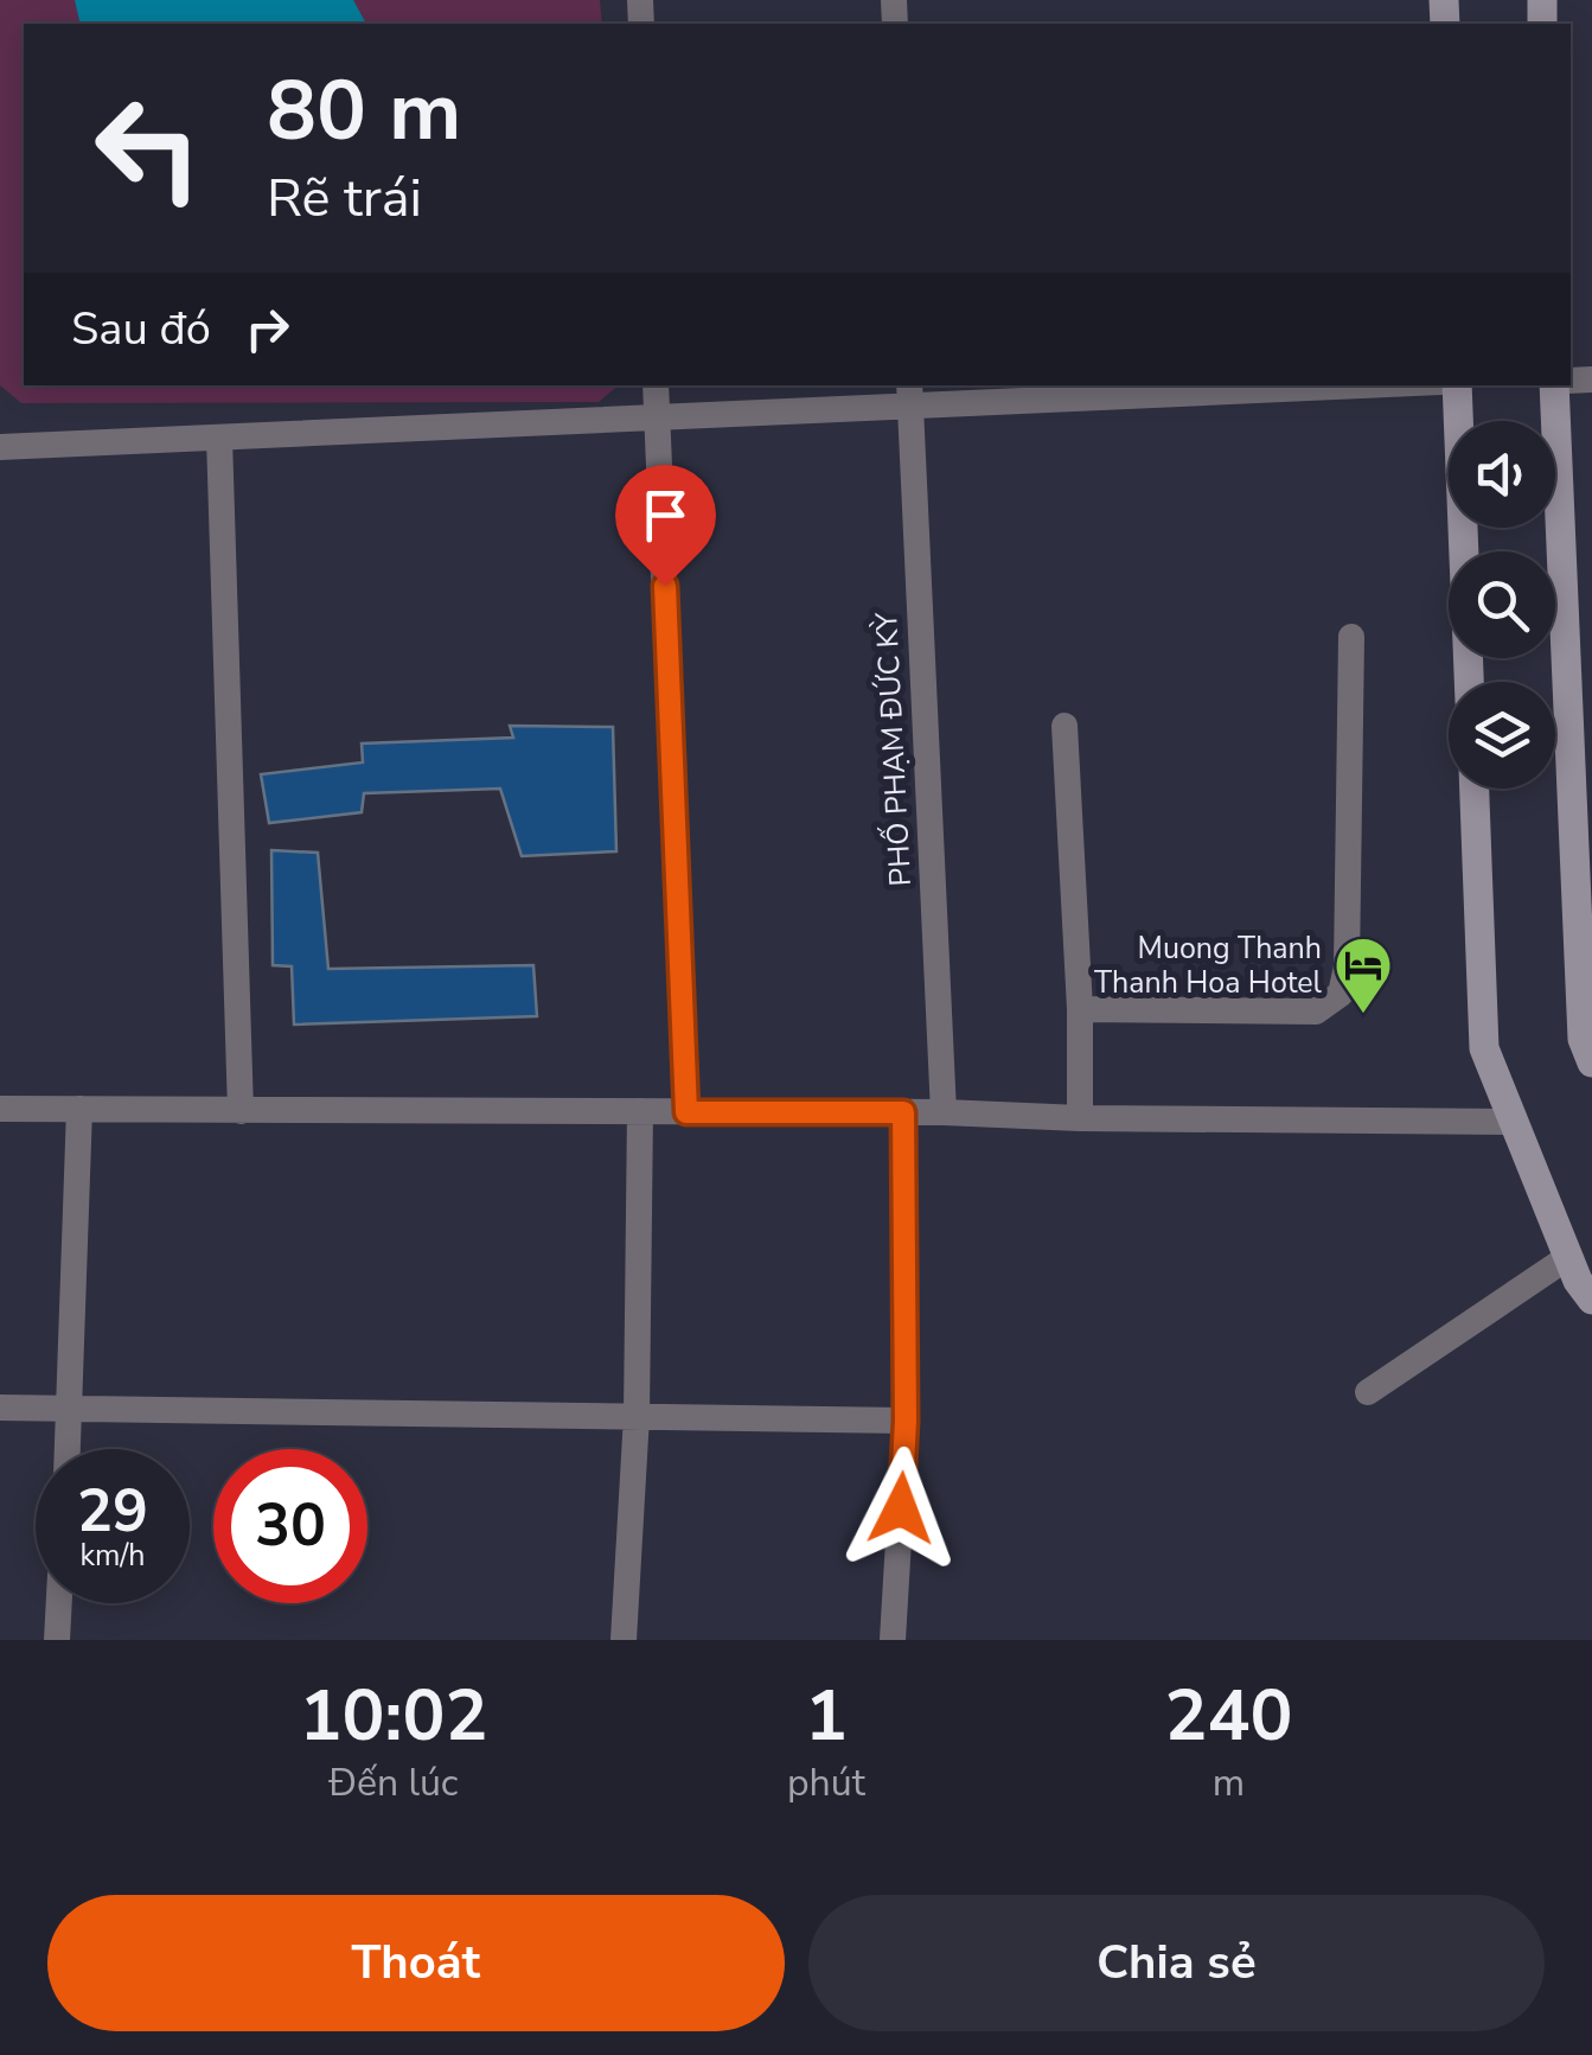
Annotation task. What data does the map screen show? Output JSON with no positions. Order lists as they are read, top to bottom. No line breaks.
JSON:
{"streets":{"street":["PHỐ PHẠM ĐỨC KỲ"]},"places":{"hotel":["Muong Thanh Thanh Hoa Hotel"]},"page":{"turn":["80 m","Rẽ trái"],"then":"Sau đó","speed":"29 km/h","limit":"30","eta":["10:02","Đến lúc","1","phút","240","m"],"buttons":["Thoát","Chia sẻ"]}}
